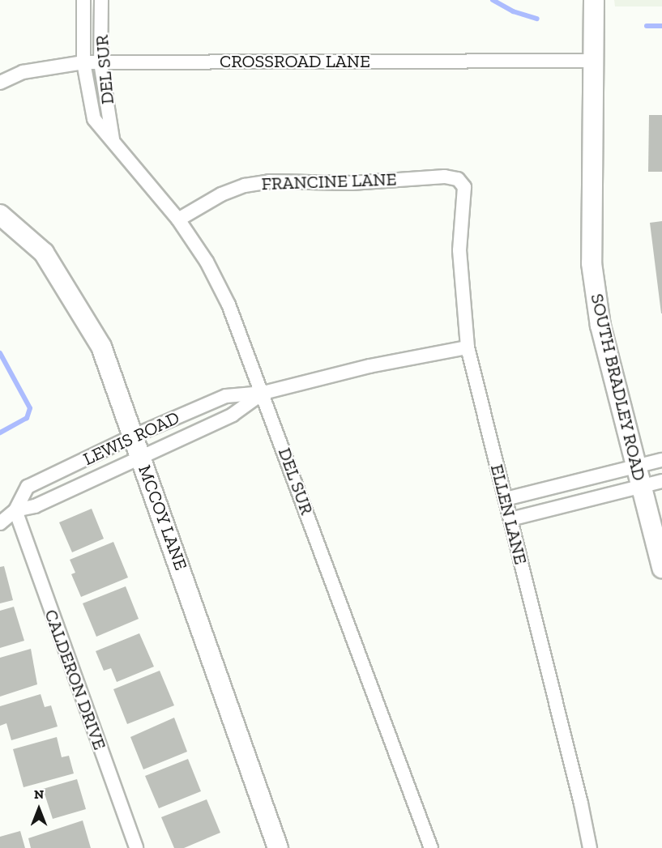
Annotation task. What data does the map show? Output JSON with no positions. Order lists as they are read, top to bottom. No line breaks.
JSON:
{"streets":{"street":["CROSSROAD LANE","DEL SUR","FRANCINE LANE","SOUTH BRADLEY ROAD","LEWIS ROAD","ELLEN LANE","MCCOY LANE","CALDERON DRIVE"]},"crossings":[["CROSSROAD LANE","DEL SUR"],["CROSSROAD LANE","SOUTH BRADLEY ROAD"],["DEL SUR","FRANCINE LANE"],["DEL SUR","LEWIS ROAD"],["FRANCINE LANE","ELLEN LANE"],["LEWIS ROAD","ELLEN LANE"],["LEWIS ROAD","MCCOY LANE"],["LEWIS ROAD","CALDERON DRIVE"]],"north":"top"}
